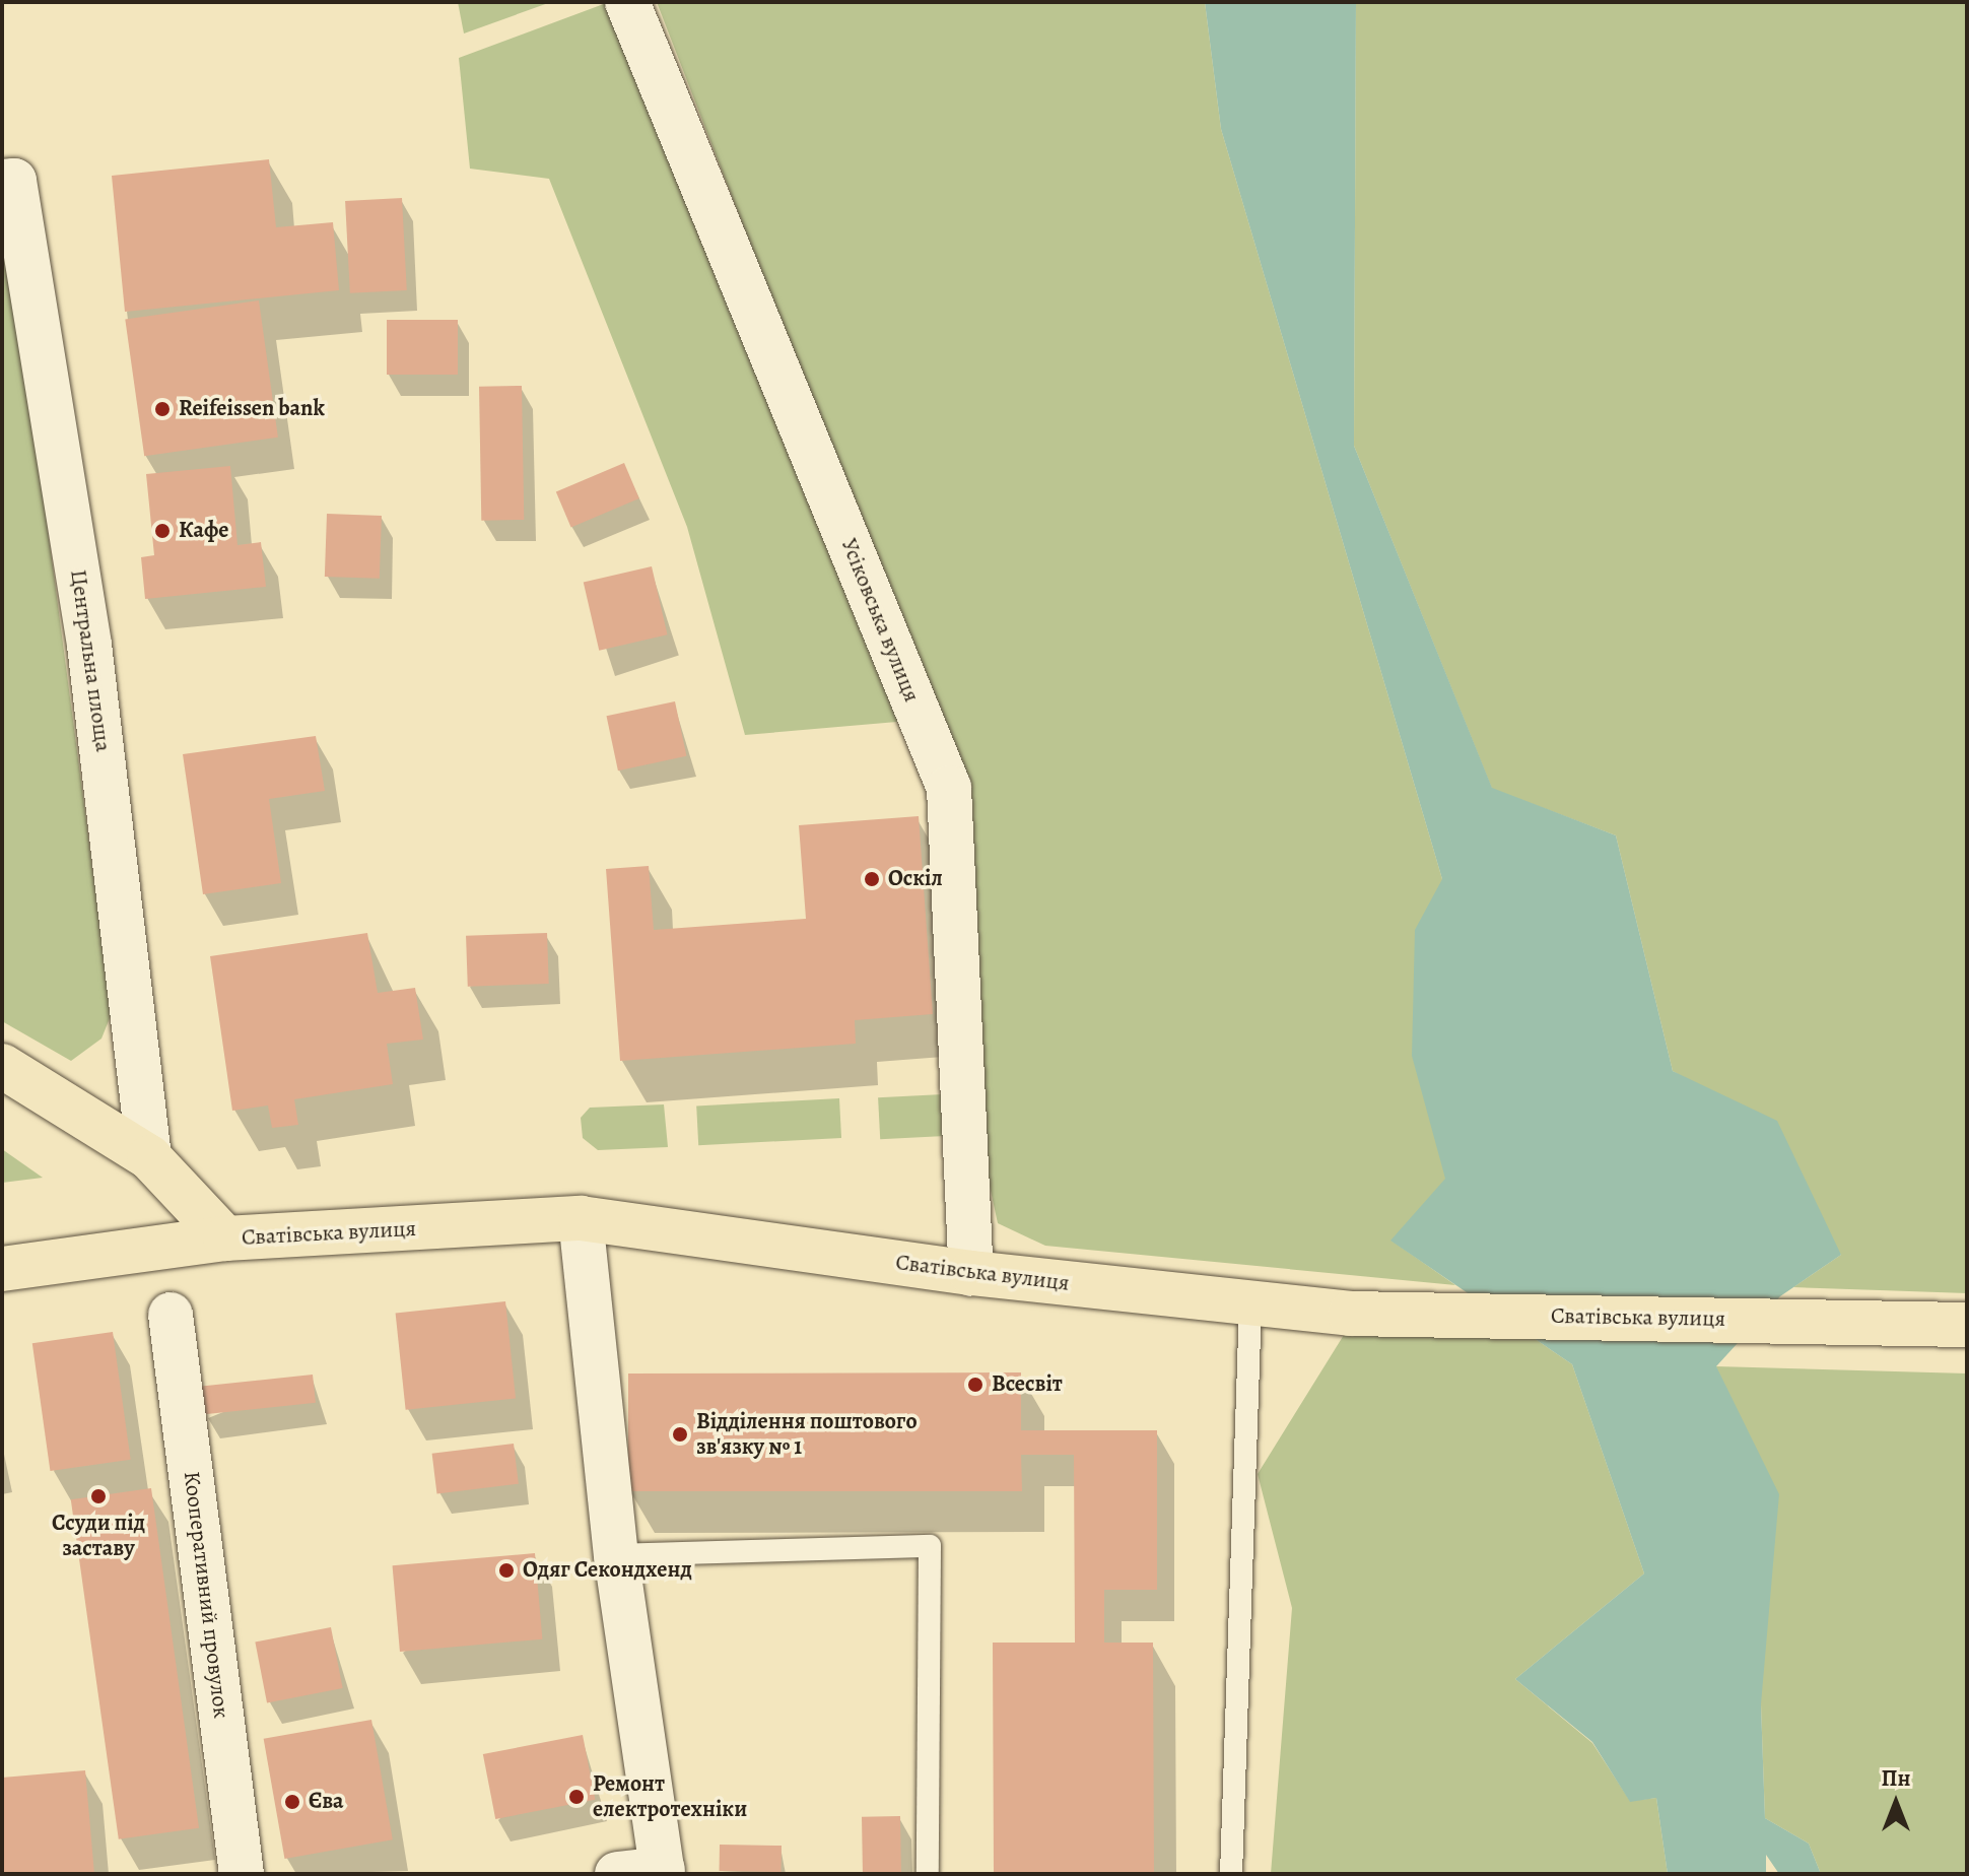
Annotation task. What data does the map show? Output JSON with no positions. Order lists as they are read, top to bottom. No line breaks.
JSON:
{"streets":{"main road":["Сватівська вулиця"],"street":["Усіковська вулиця","Центральна площа","Кооперативний провулок"]},"crossings":[["Усіковська вулиця","Сватівська вулиця"]],"places":["Reifeissen bank","Кафе","Оскіл","Всесвіт","Відділення поштового зв'язку № 1","Ссуди під заставу","Одяг Секондхенд","Ремонт електротехніки","Єва"],"north":"top"}
